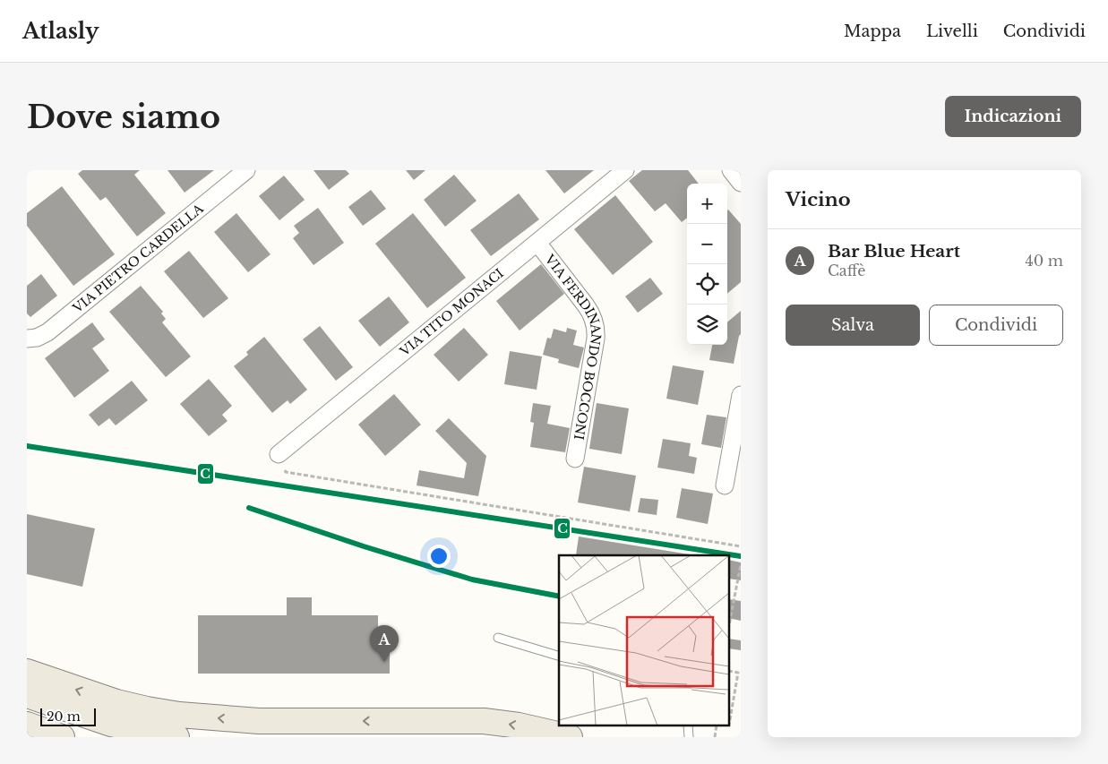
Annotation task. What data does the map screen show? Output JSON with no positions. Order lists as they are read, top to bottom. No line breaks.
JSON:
{"streets":{"street":["VIA PIETRO CARDELLA","VIA TITO MONACI","VIA FERDINANDO BOCCONI"]},"crossings":[["VIA TITO MONACI","VIA FERDINANDO BOCCONI"]],"lines":["transit line C"],"scale_bar":"20 m","page":{"header":"Atlasly","nav":["Mappa","Livelli","Condividi"],"buttons":["Indicazioni",["Salva","Condividi"]],"title":"Dove siamo","heading":"Vicino","map_buttons":["+","−"],"list":[{"mark":"A","name":"Bar Blue Heart","note":"Caffè","value":"40 m"}],"pins":"A","scale":"20 m"}}
